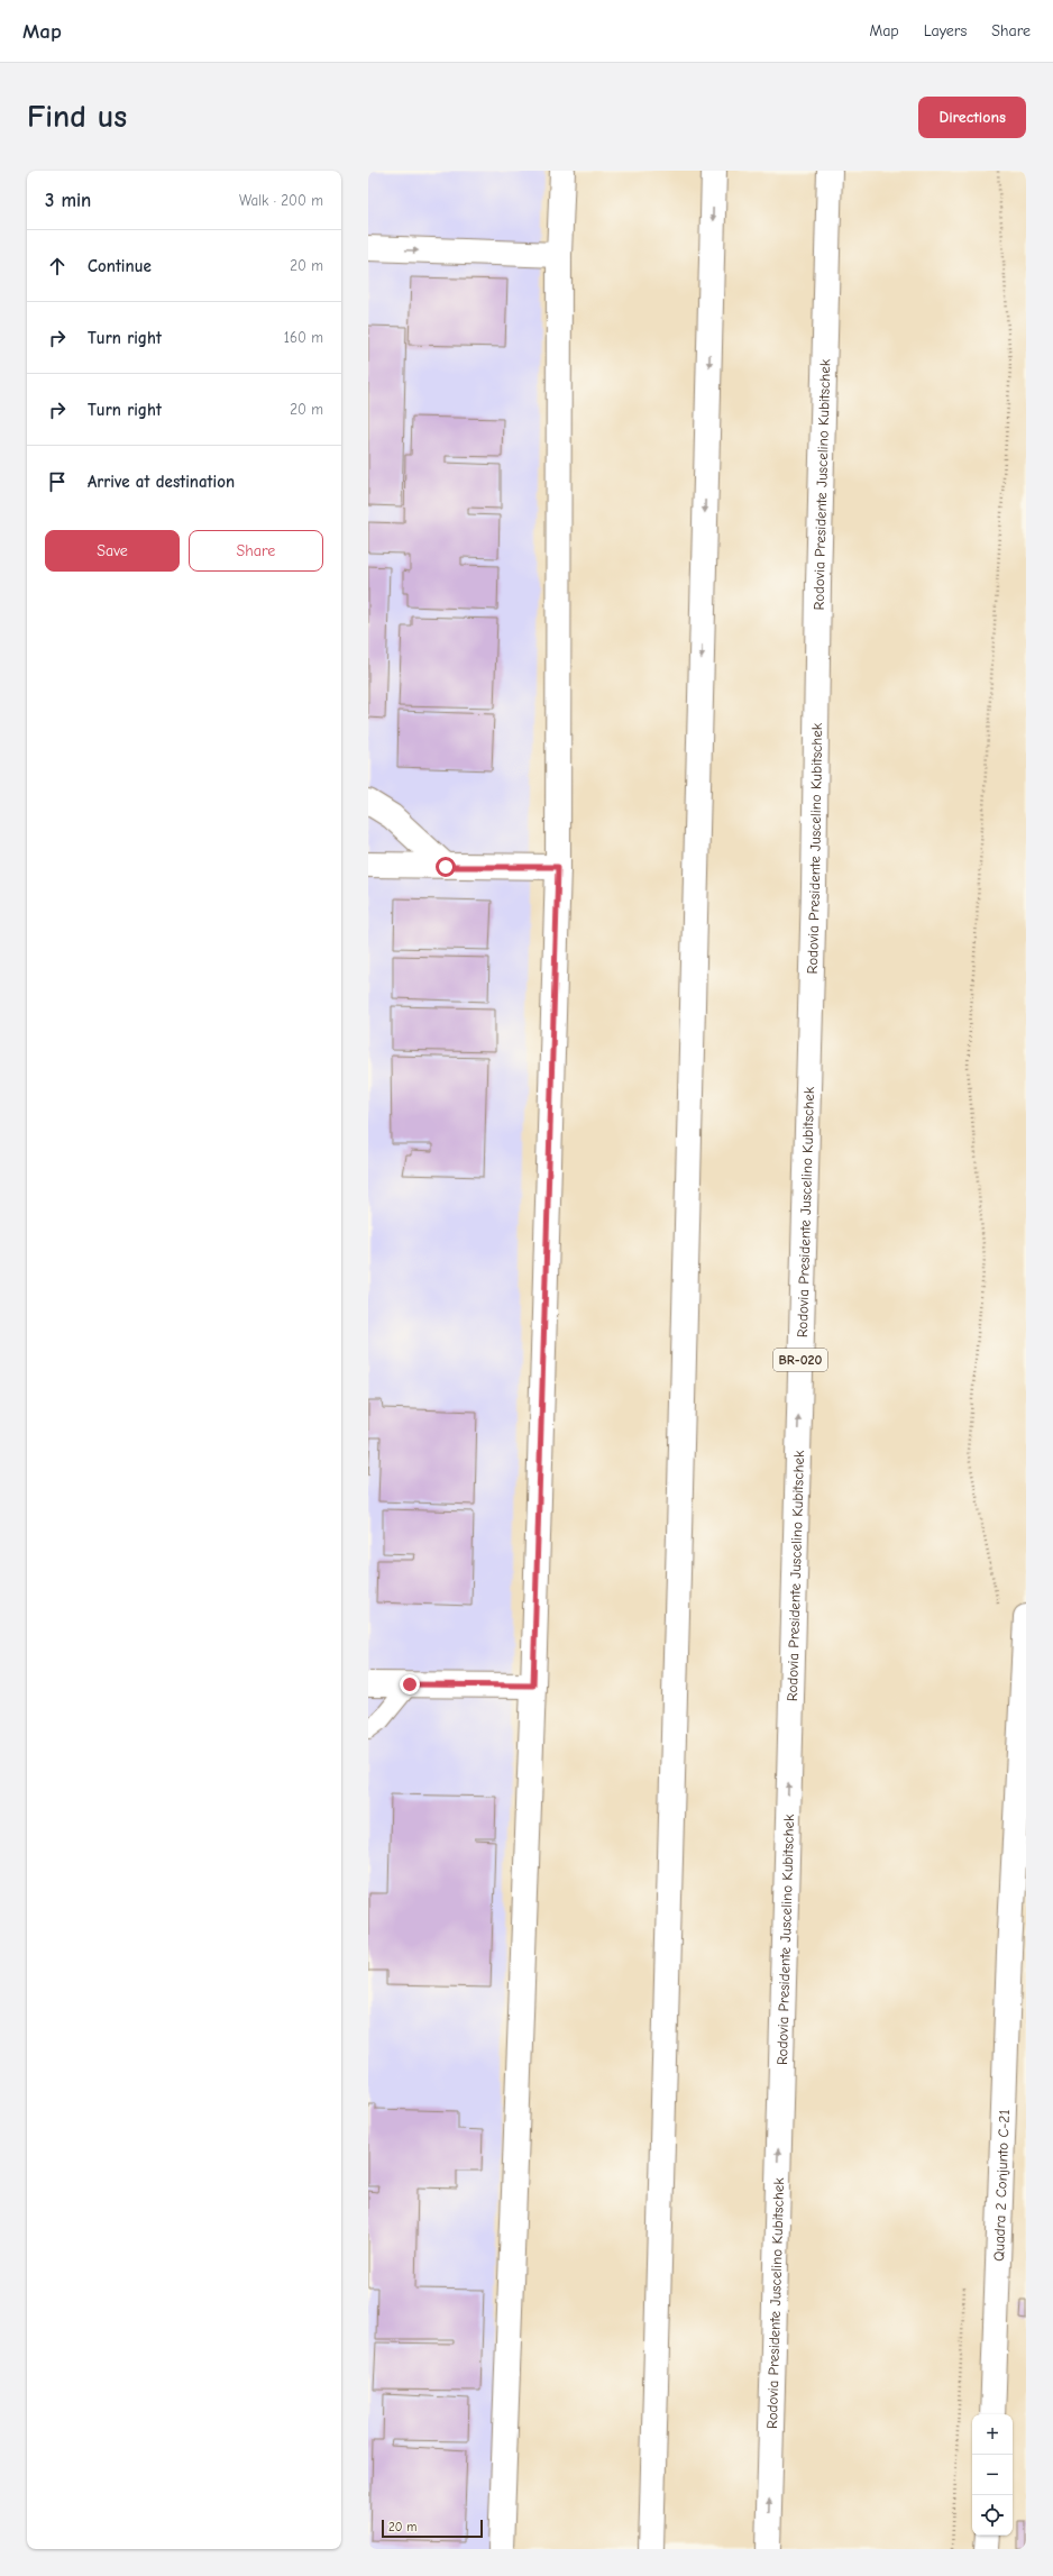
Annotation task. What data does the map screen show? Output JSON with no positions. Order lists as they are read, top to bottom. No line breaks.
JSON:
{"streets":{"main road":["Rodovia Presidente Juscelino Kubitschek","BR-020","Quadra 2 Conjunto C-21"]},"scale_bar":"20 m","page":{"header":"Map","nav":["Map","Layers","Share"],"buttons":["Directions",["Save","Share"]],"title":"Find us","heading":["3 min","Walk · 200 m"],"list":[["Continue","20 m"],["Turn right","160 m"],["Turn right","20 m"],"Arrive at destination"],"map_buttons":["+","−"],"scale":"20 m"}}
